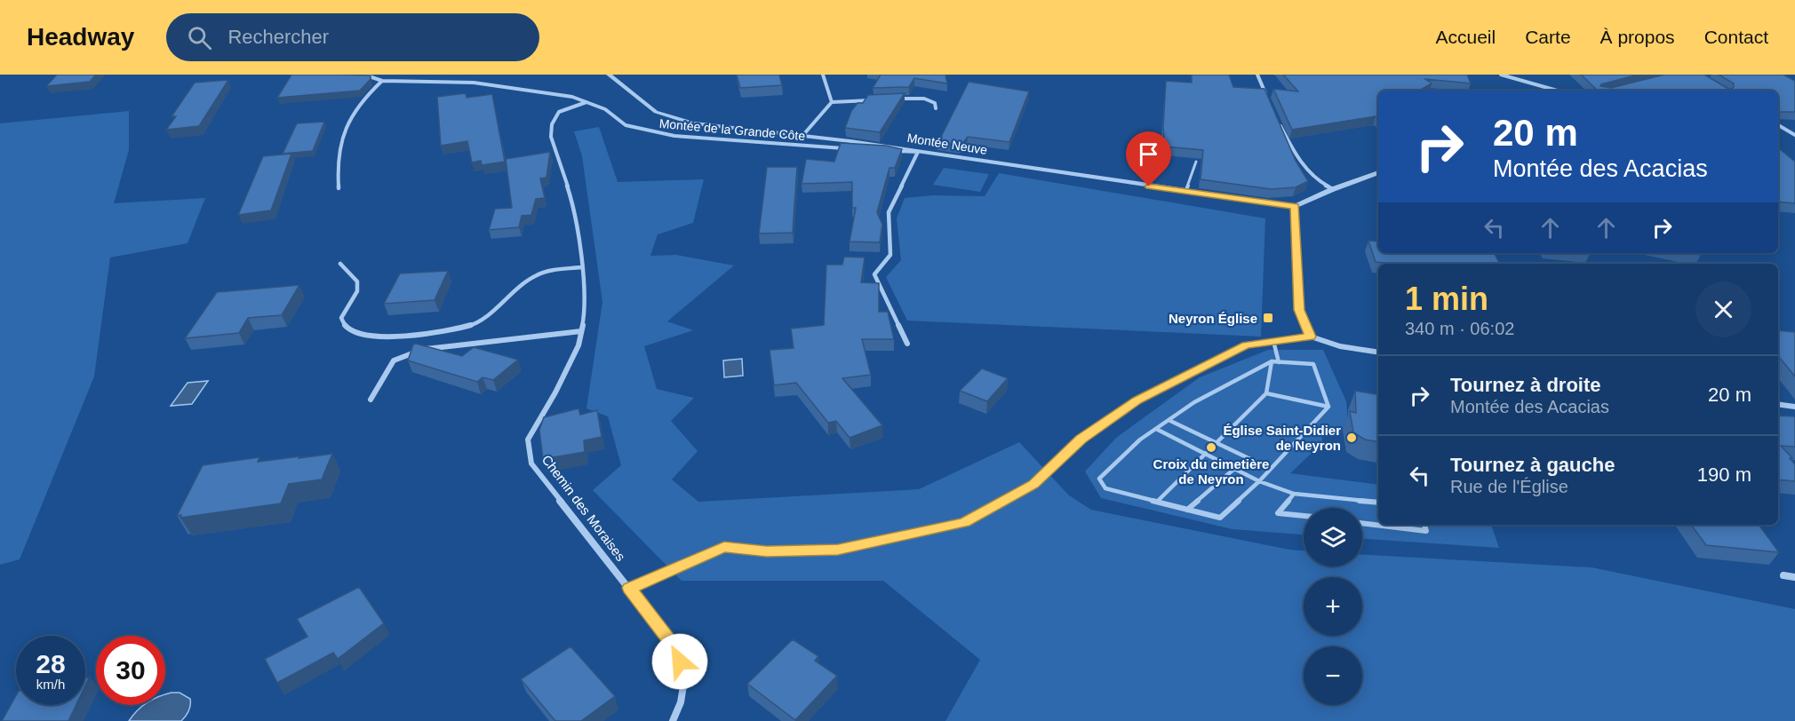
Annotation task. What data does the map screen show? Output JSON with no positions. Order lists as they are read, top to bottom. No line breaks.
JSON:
{"streets":{"street":["Montée de la Grande Côte","Montée Neuve","Chemin des Moraises"]},"crossings":[["Montée de la Grande Côte","Chemin des Moraises"]],"places":{"transit":["Neyron Église"],"other":["Église Saint-Didier de Neyron","Croix du cimetière de Neyron"]},"page":{"header":"Headway","search":"Rechercher","nav":["Accueil","Carte","À propos","Contact"],"turn":["20 m","Montée des Acacias"],"heading":["1 min","340 m · 06:02"],"list":[{"name":"Tournez à droite","note":"Montée des Acacias","value":"20 m"},{"name":"Tournez à gauche","note":"Rue de l'Église","value":"190 m"}],"map_buttons":["+","−"],"speed":"28 km/h","limit":"30"}}
